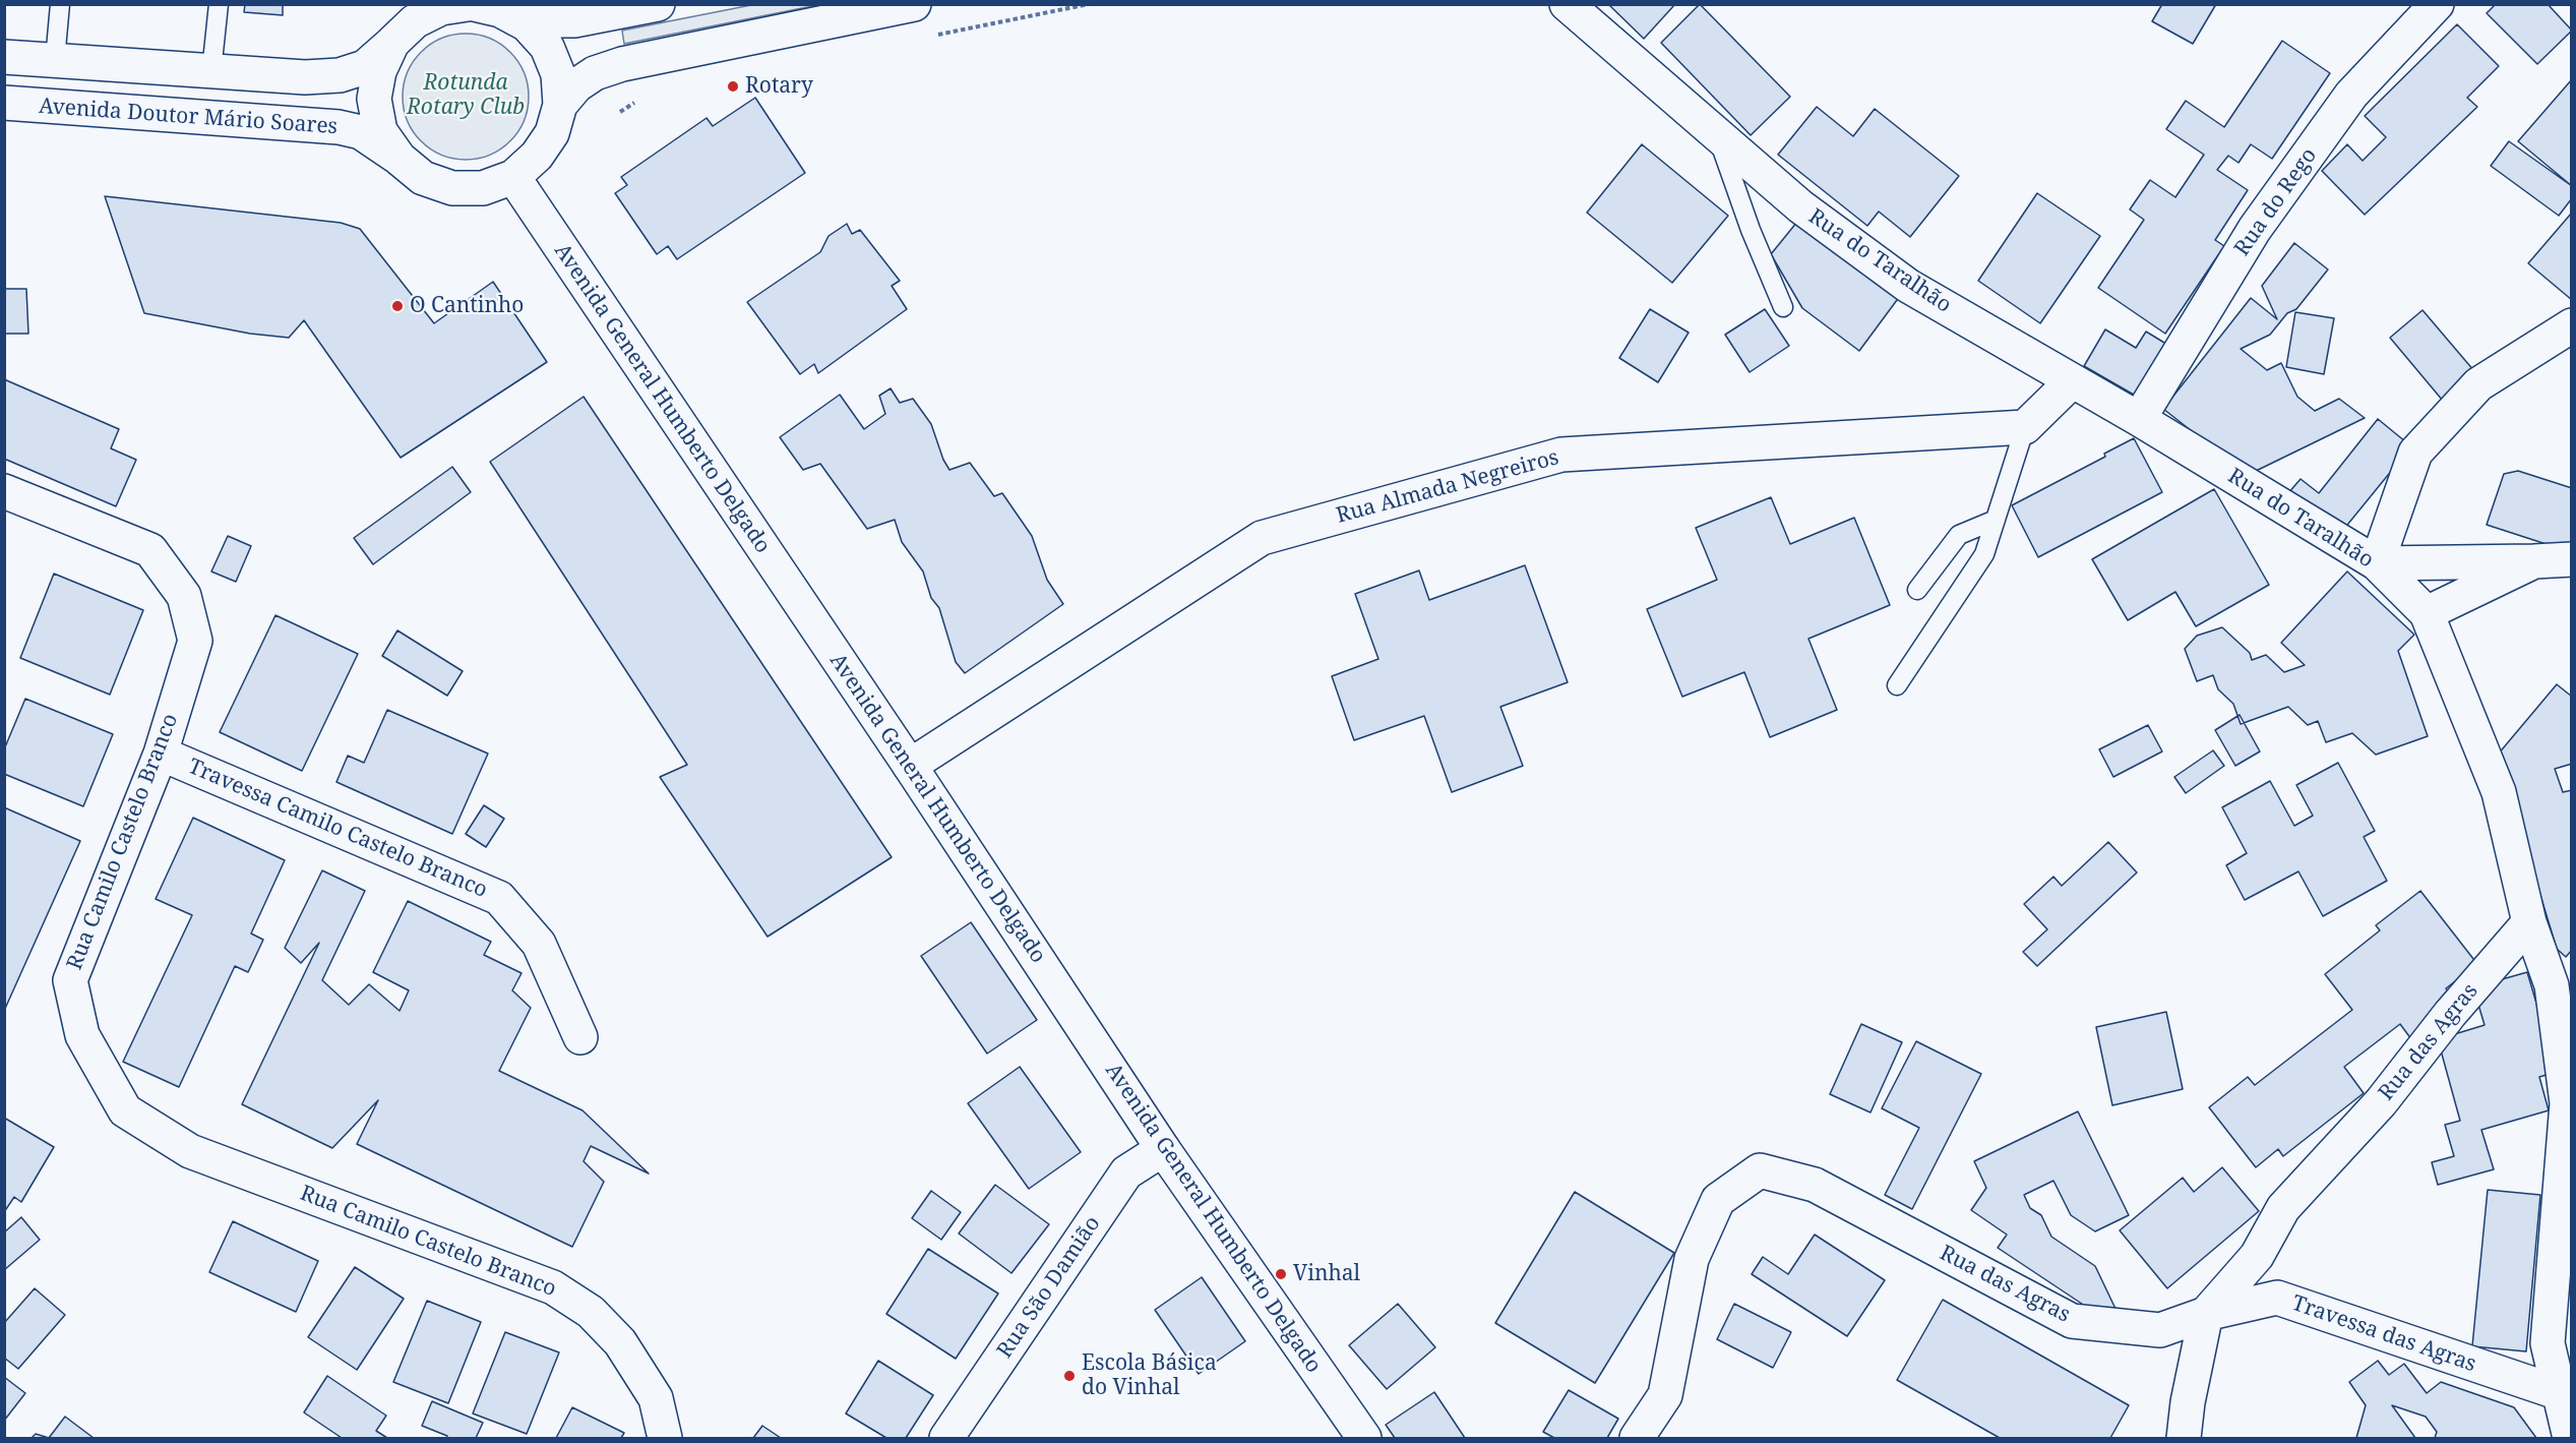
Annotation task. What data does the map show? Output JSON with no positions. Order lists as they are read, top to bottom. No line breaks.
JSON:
{"streets":{"street":["Avenida Doutor Mário Soares","Rua do Rego","Rua do Taralhão","Avenida General Humberto Delgado","Rua Almada Negreiros","Travessa Camilo Castelo Branco","Rua Camilo Castelo Branco","Rua das Agras","Rua São Damião","Travessa das Agras"]},"crossings":[["Rua do Rego","Rua do Taralhão"],["Rua do Taralhão","Rua das Agras"],["Rua do Taralhão","Travessa das Agras"],["Avenida General Humberto Delgado","Rua Almada Negreiros"],["Avenida General Humberto Delgado","Rua São Damião"],["Travessa Camilo Castelo Branco","Rua Camilo Castelo Branco"],["Rua das Agras","Travessa das Agras"]],"parks":["Rotunda Rotary Club"],"places":["Rotary","O Cantinho","Vinhal","Escola Básica do Vinhal"]}
